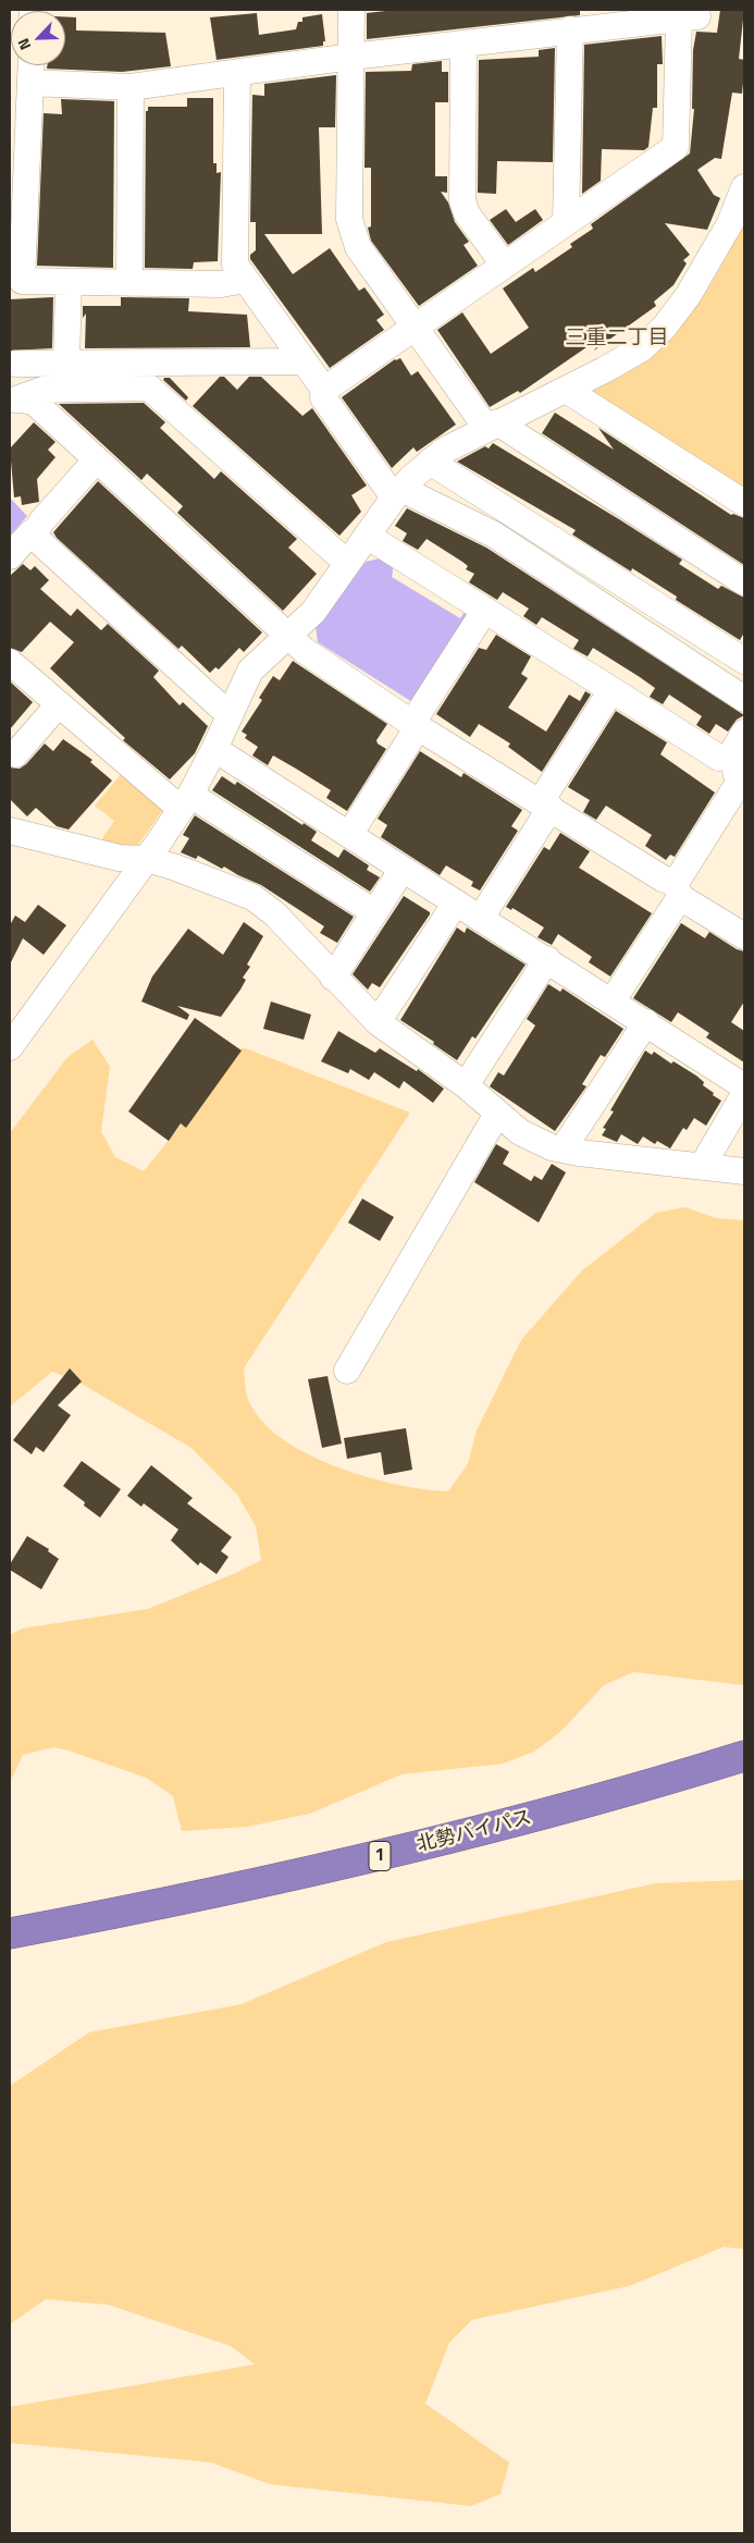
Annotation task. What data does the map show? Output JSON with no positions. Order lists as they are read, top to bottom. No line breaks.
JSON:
{"streets":{"highway":["北勢バイパス","1"]},"districts":["三重二丁目"],"north":"bottom left"}
